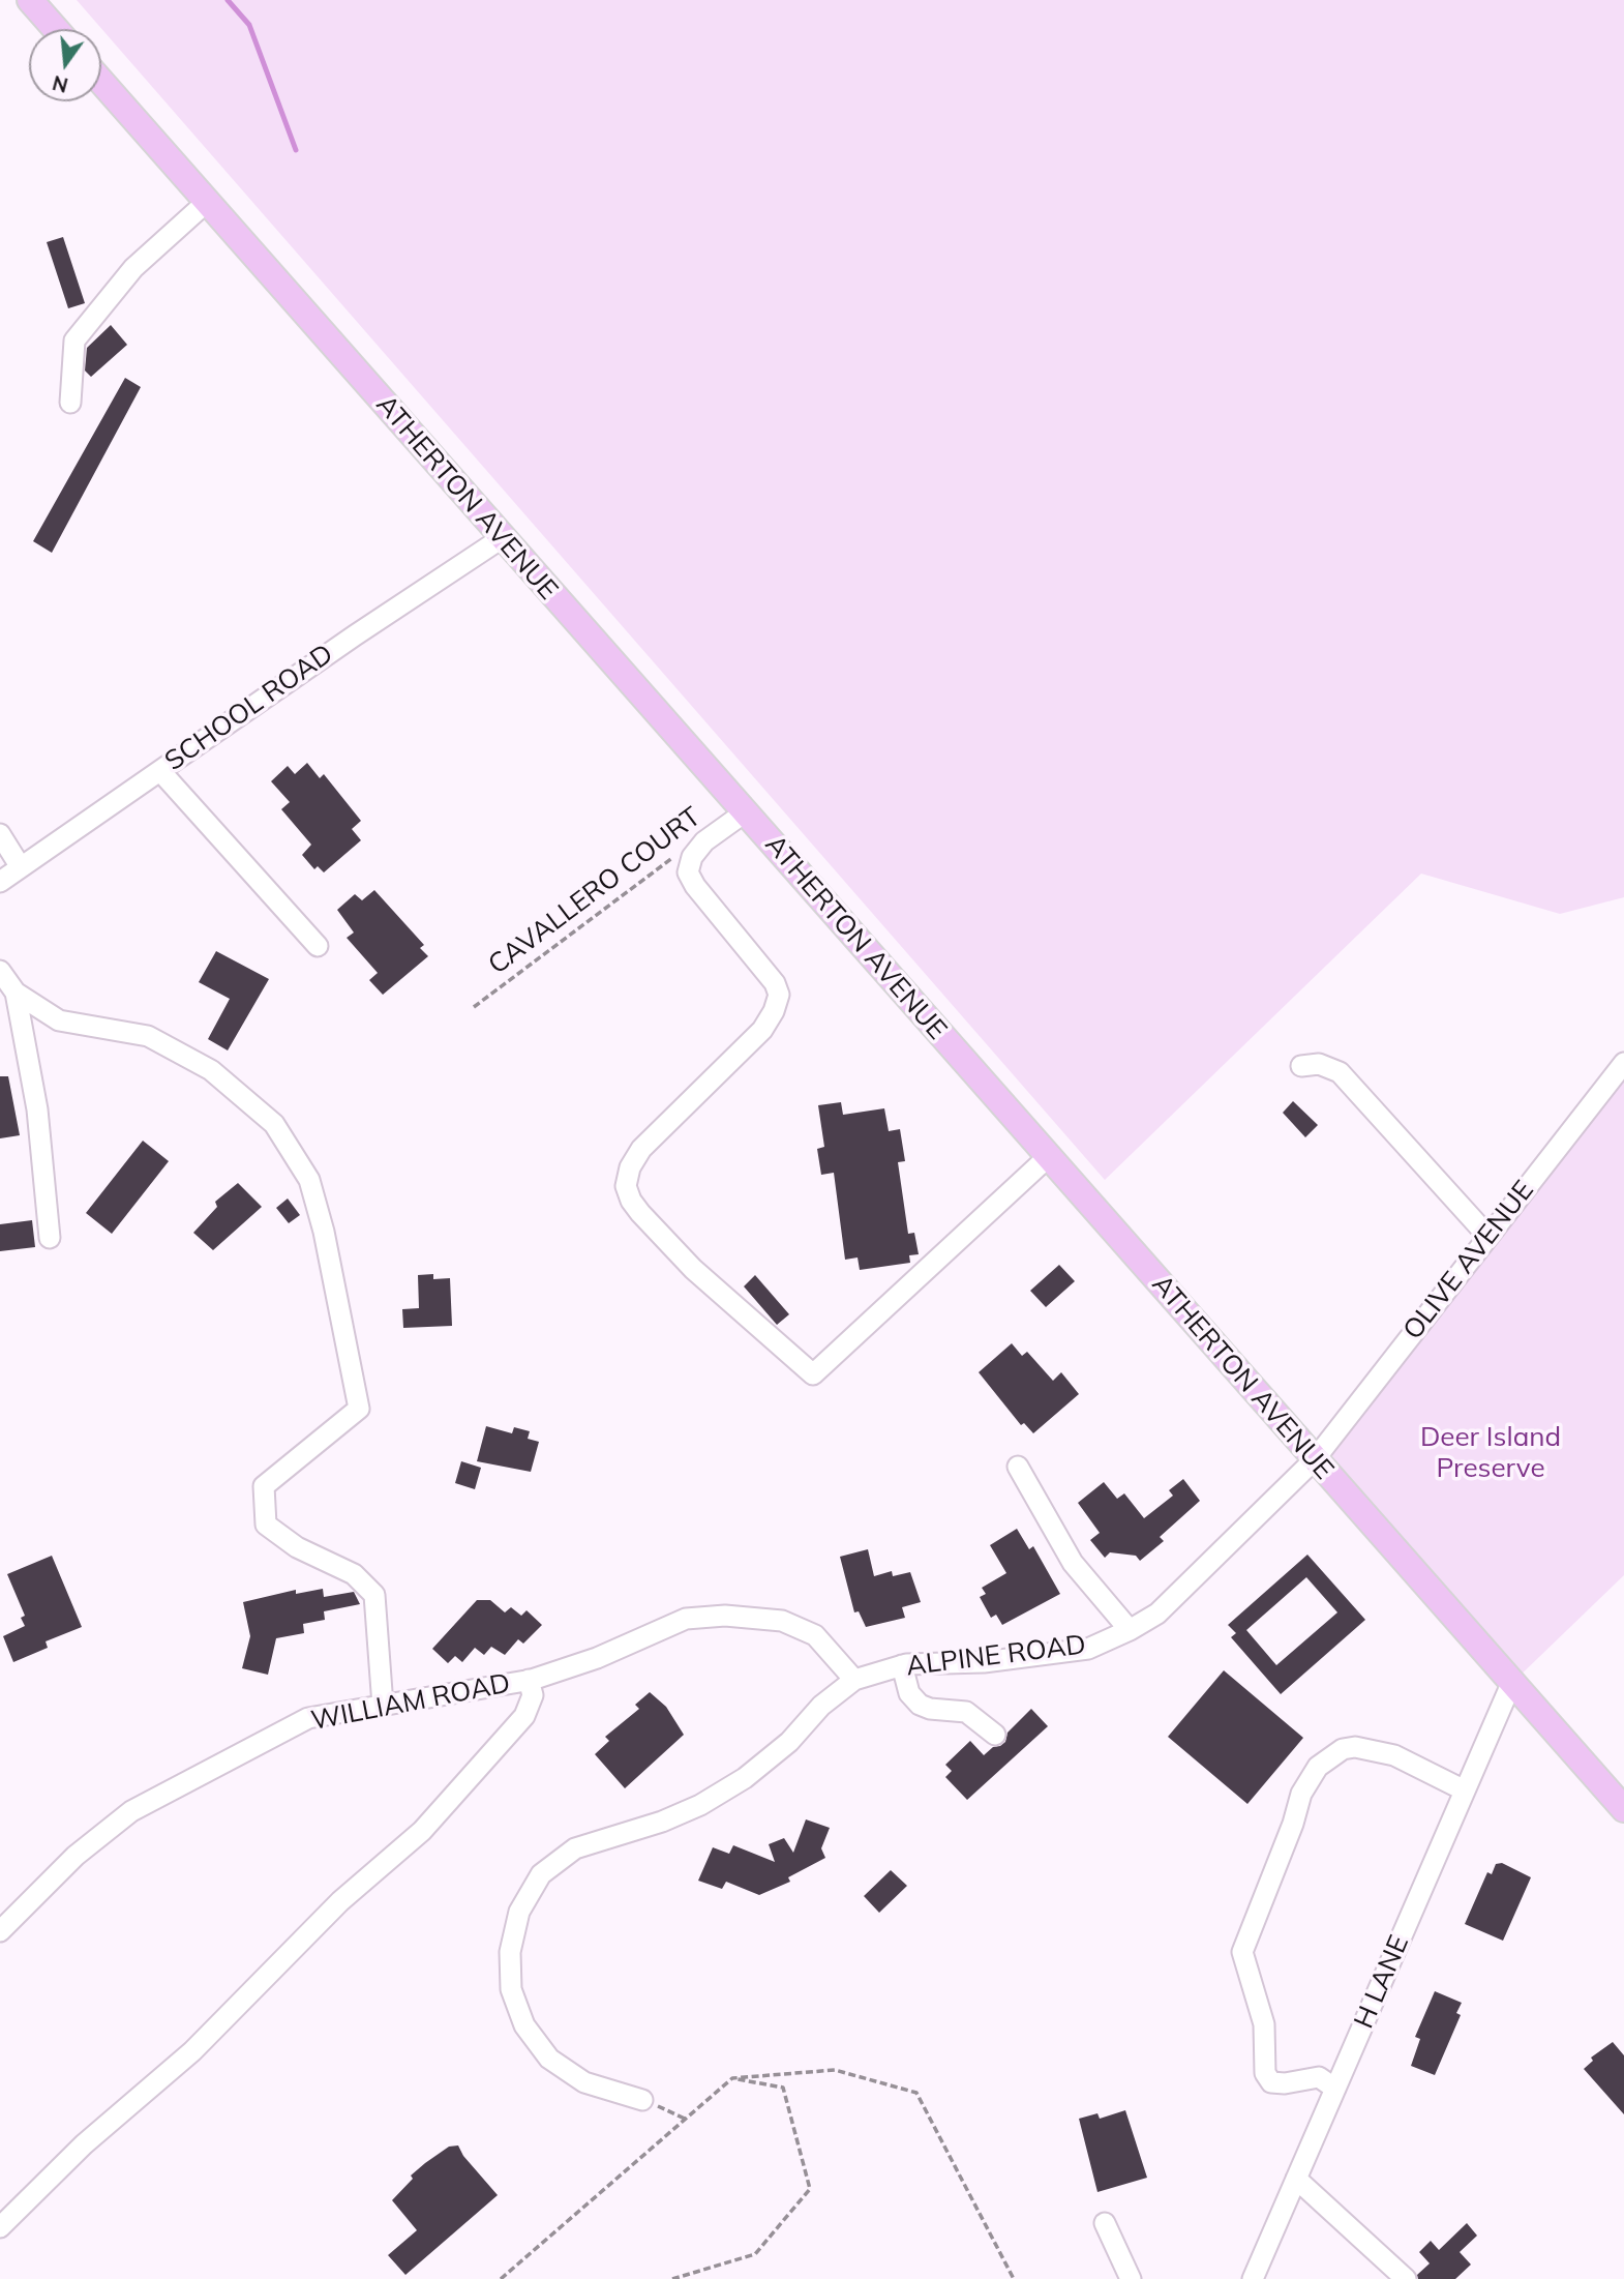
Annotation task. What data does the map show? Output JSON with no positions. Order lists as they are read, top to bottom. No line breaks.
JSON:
{"streets":{"main road":["ATHERTON AVENUE"],"street":["SCHOOL ROAD","OLIVE AVENUE","ALPINE ROAD","WILLIAM ROAD","H LANE"],"path":["CAVALLERO COURT"]},"crossings":[["ATHERTON AVENUE","SCHOOL ROAD"],["ATHERTON AVENUE","OLIVE AVENUE"],["ATHERTON AVENUE","ALPINE ROAD"],["ATHERTON AVENUE","H LANE"],["OLIVE AVENUE","ALPINE ROAD"],["ALPINE ROAD","WILLIAM ROAD"]],"parks":["Deer Island Preserve"],"north":"bottom"}
